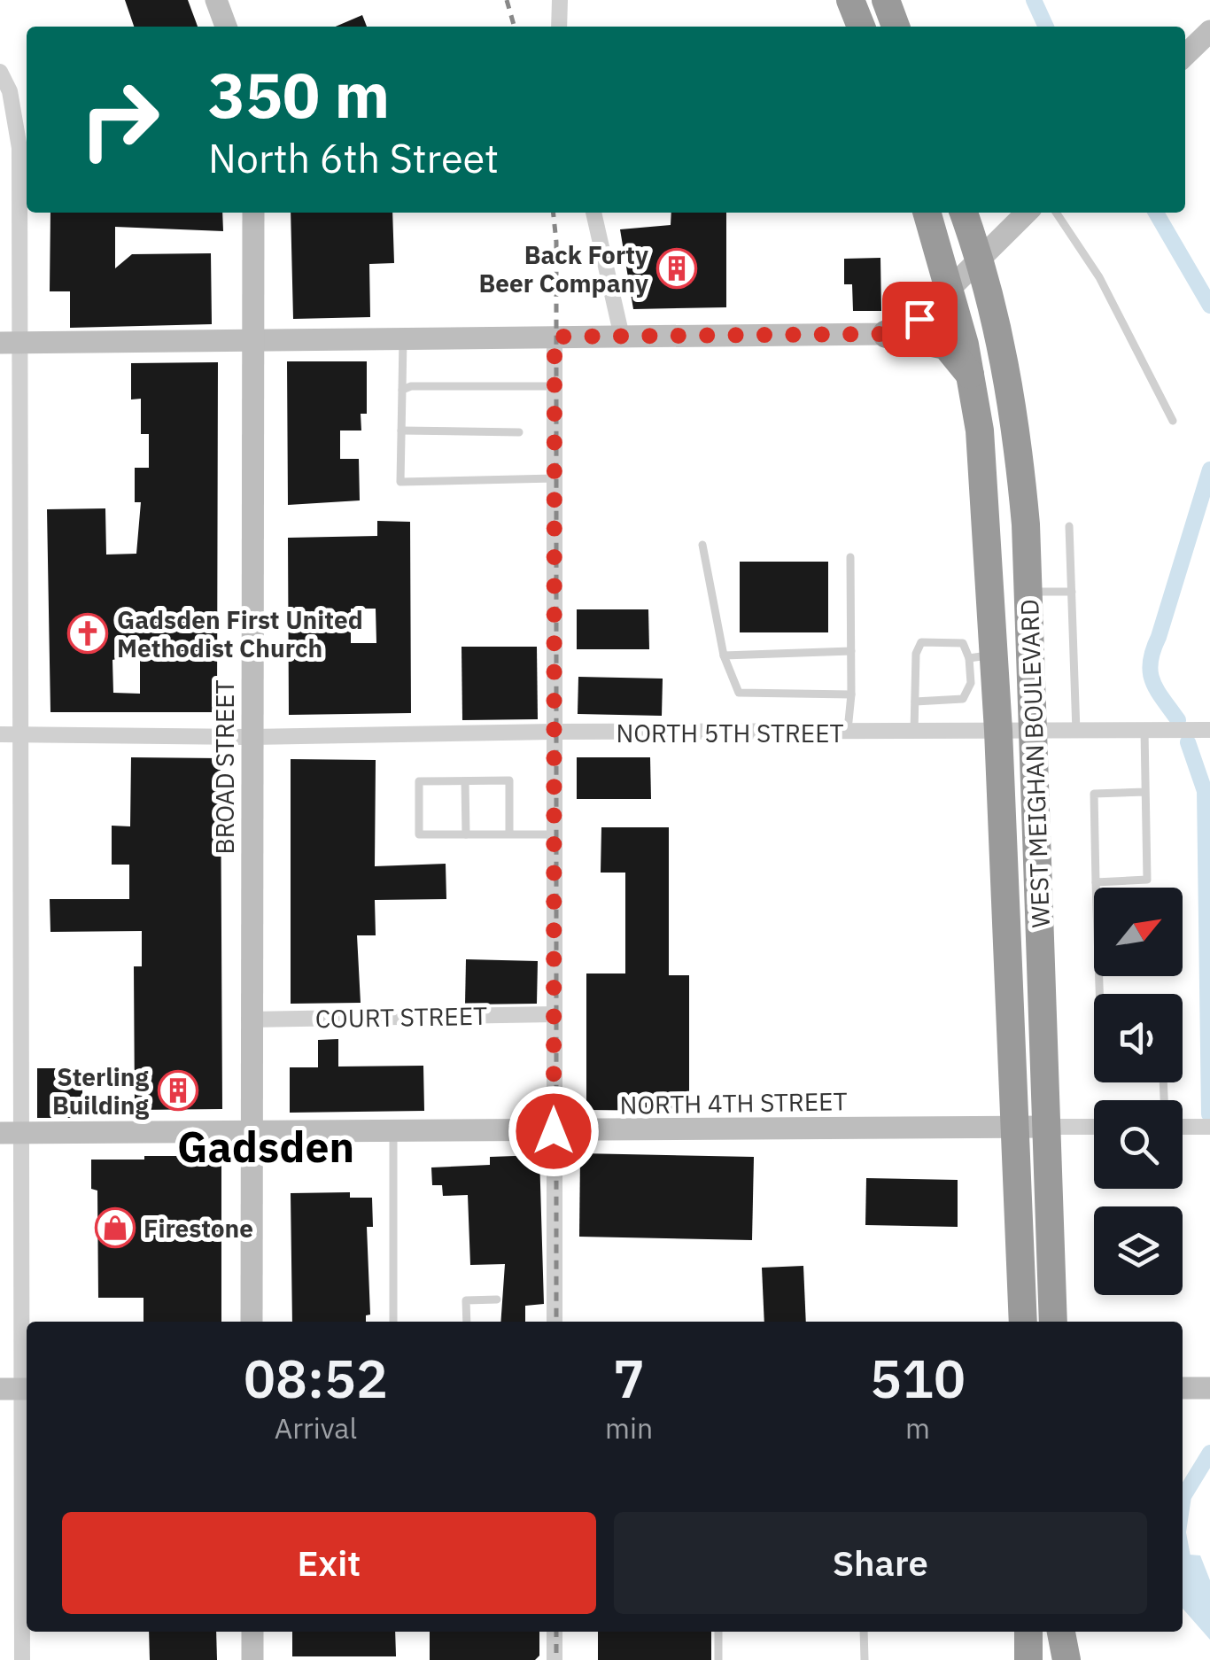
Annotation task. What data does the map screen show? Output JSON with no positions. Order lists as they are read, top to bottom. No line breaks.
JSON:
{"streets":{"highway":["WEST MEIGHAN BOULEVARD"],"street":["NORTH 5TH STREET","BROAD STREET","COURT STREET","NORTH 4TH STREET"]},"crossings":[["NORTH 5TH STREET","WEST MEIGHAN BOULEVARD"],["NORTH 5TH STREET","BROAD STREET"],["WEST MEIGHAN BOULEVARD","NORTH 4TH STREET"],["BROAD STREET","COURT STREET"],["BROAD STREET","NORTH 4TH STREET"]],"districts":["Gadsden"],"places":{"building":["Back Forty Beer Company","Sterling Building"],"church":["Gadsden First United Methodist Church"],"shop":["Firestone"]},"north":"top right","page":{"turn":["350 m","North 6th Street"],"eta":["08:52","Arrival","7","min","510","m"],"buttons":["Exit","Share"]}}
